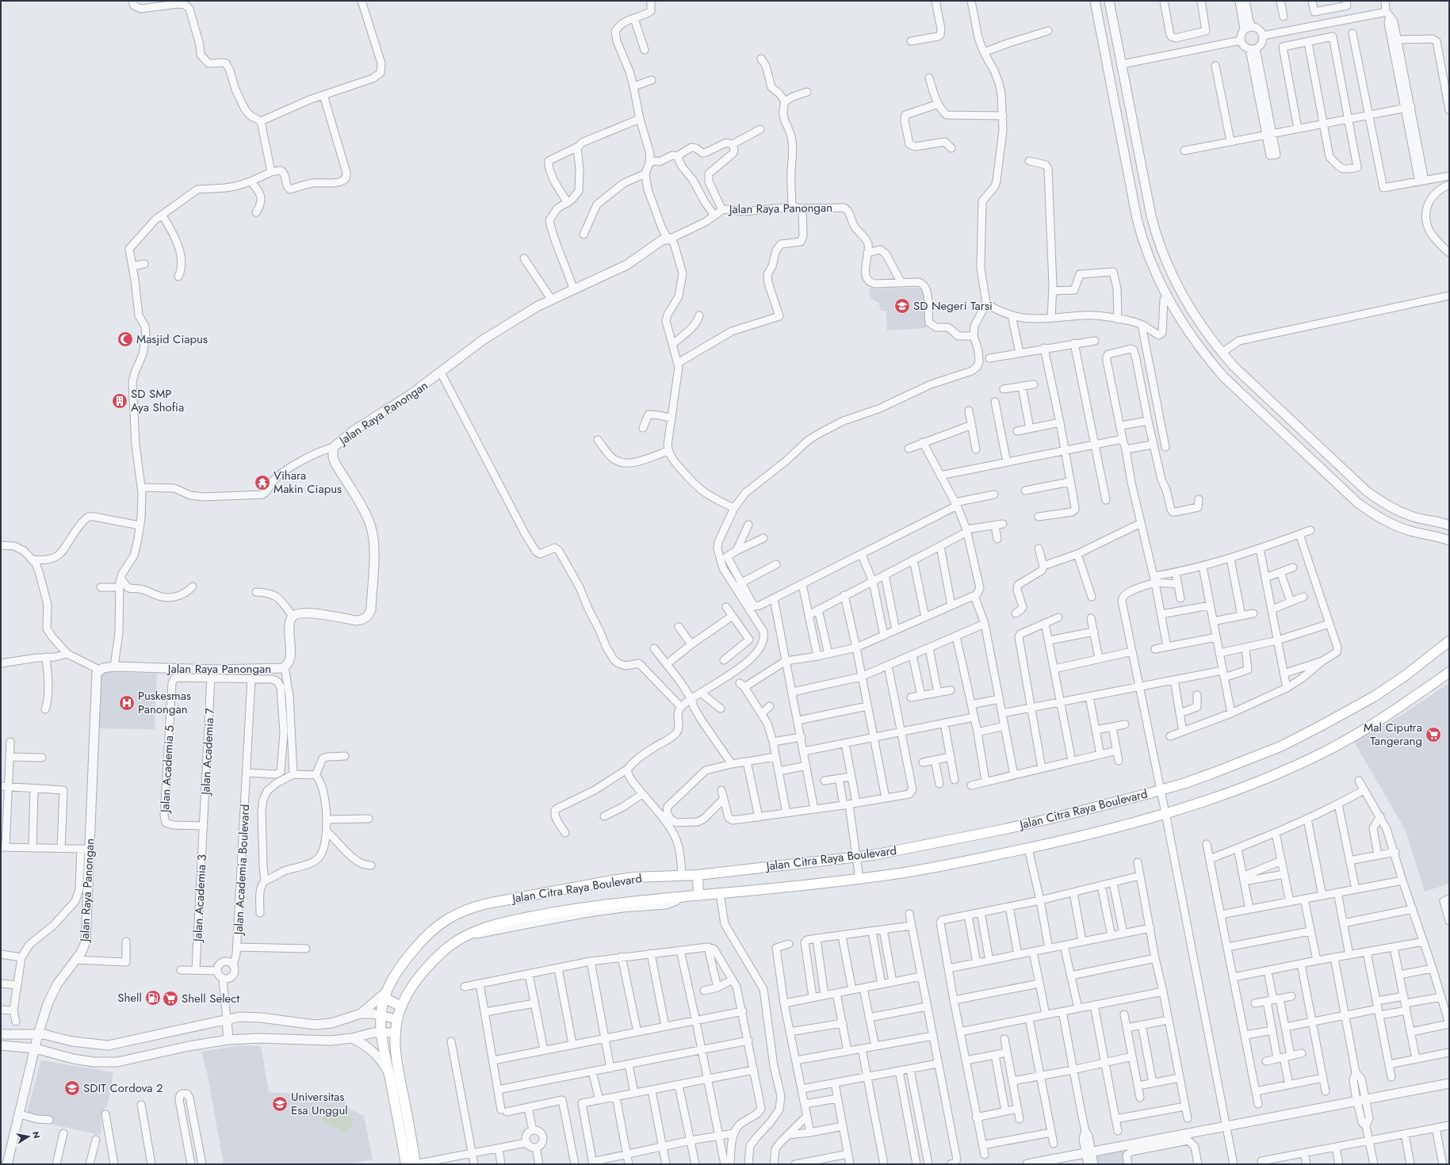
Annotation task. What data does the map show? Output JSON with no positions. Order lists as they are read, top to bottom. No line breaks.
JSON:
{"streets":{"main road":["Jalan Citra Raya Boulevard"],"street":["Jalan Raya Panongan","Jalan Academia 7","Jalan Academia 5","Jalan Academia Boulevard","Jalan Academia 3"]},"crossings":[["Jalan Academia 7","Jalan Academia 5"],["Jalan Academia 7","Jalan Academia 3"],["Jalan Academia 5","Jalan Academia 3"]],"places":{"school or university":["SD Negeri Tarsi","SDIT Cordova 2","Universitas Esa Unggul"],"mosque":["Masjid Ciapus"],"building":["SD SMP Aya Shofia"],"temple":["Vihara Makin Ciapus"],"hospital":["Puskesmas Panongan"],"supermarket":["Mal Ciputra Tangerang","Shell Select"],"fuel station":["Shell"]},"north":"right"}
